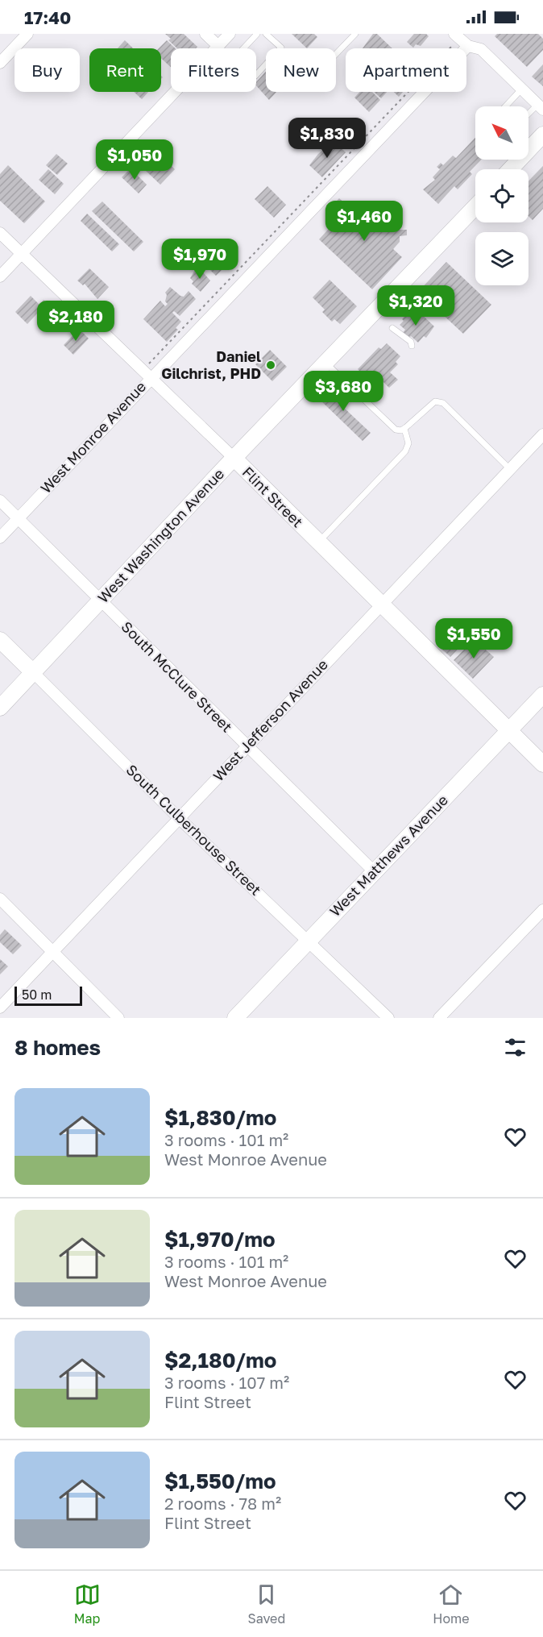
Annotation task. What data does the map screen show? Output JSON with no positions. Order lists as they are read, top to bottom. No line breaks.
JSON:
{"streets":{"street":["West Monroe Avenue","Flint Street","West Washington Avenue","South McClure Street","West Jefferson Avenue","South Culberhouse Street","West Matthews Avenue"]},"crossings":[["West Monroe Avenue","Flint Street"],["West Monroe Avenue","South McClure Street"],["Flint Street","West Washington Avenue"],["Flint Street","West Jefferson Avenue"],["Flint Street","West Matthews Avenue"],["West Washington Avenue","South McClure Street"],["West Washington Avenue","South Culberhouse Street"],["South McClure Street","West Jefferson Avenue"],["South McClure Street","West Matthews Avenue"],["West Jefferson Avenue","South Culberhouse Street"],["South Culberhouse Street","West Matthews Avenue"]],"places":["Daniel Gilchrist, PHD"],"scale_bar":"50 m","north":"top left","page":{"status":"17:40","chip":["Buy","Rent","Filters","New","Apartment"],"price":["$1,830","$1,050","$1,460","$1,970","$1,320","$2,180","$3,680","$1,550"],"scale":"50 m","heading":"8 homes","list":[{"name":"$1,830/mo","note":"3 rooms · 101 m² · West Monroe Avenue"},{"name":"$1,970/mo","note":"3 rooms · 101 m² · West Monroe Avenue"},{"name":"$2,180/mo","note":"3 rooms · 107 m² · Flint Street"},{"name":"$1,550/mo","note":"2 rooms · 78 m² · Flint Street"}],"tabs":["Map","Saved","Home"]}}
